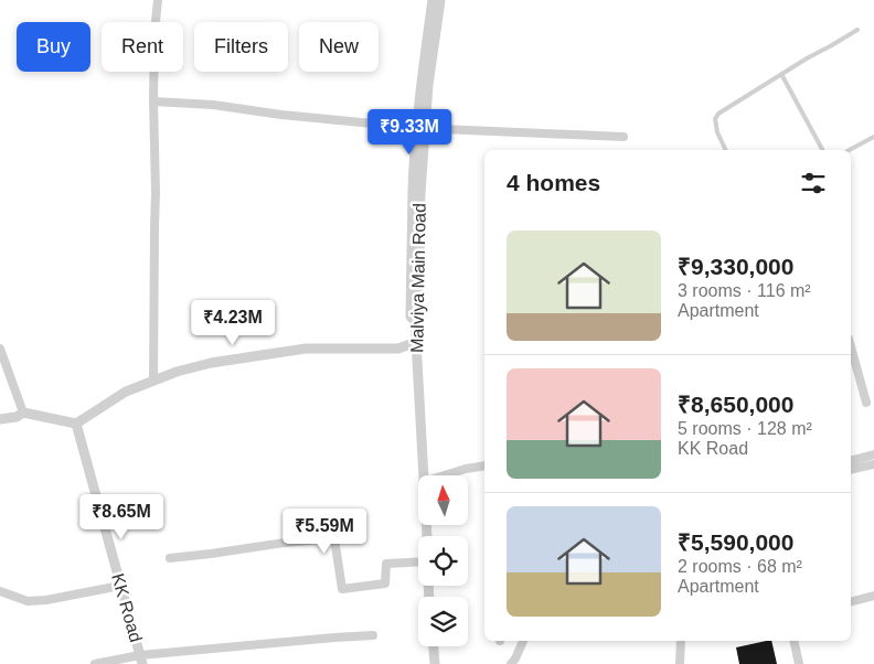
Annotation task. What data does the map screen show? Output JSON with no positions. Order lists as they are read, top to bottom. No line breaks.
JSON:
{"streets":{"street":["Malviya Main Road","KK Road"]},"north":"top","page":{"chip":["Buy","Rent","Filters","New"],"price":["₹9.33M","₹4.23M","₹8.65M","₹5.59M"],"heading":"4 homes","list":[{"name":"₹9,330,000","note":"3 rooms · 116 m² · Apartment"},{"name":"₹8,650,000","note":"5 rooms · 128 m² · KK Road"},{"name":"₹5,590,000","note":"2 rooms · 68 m² · Apartment"}]}}
